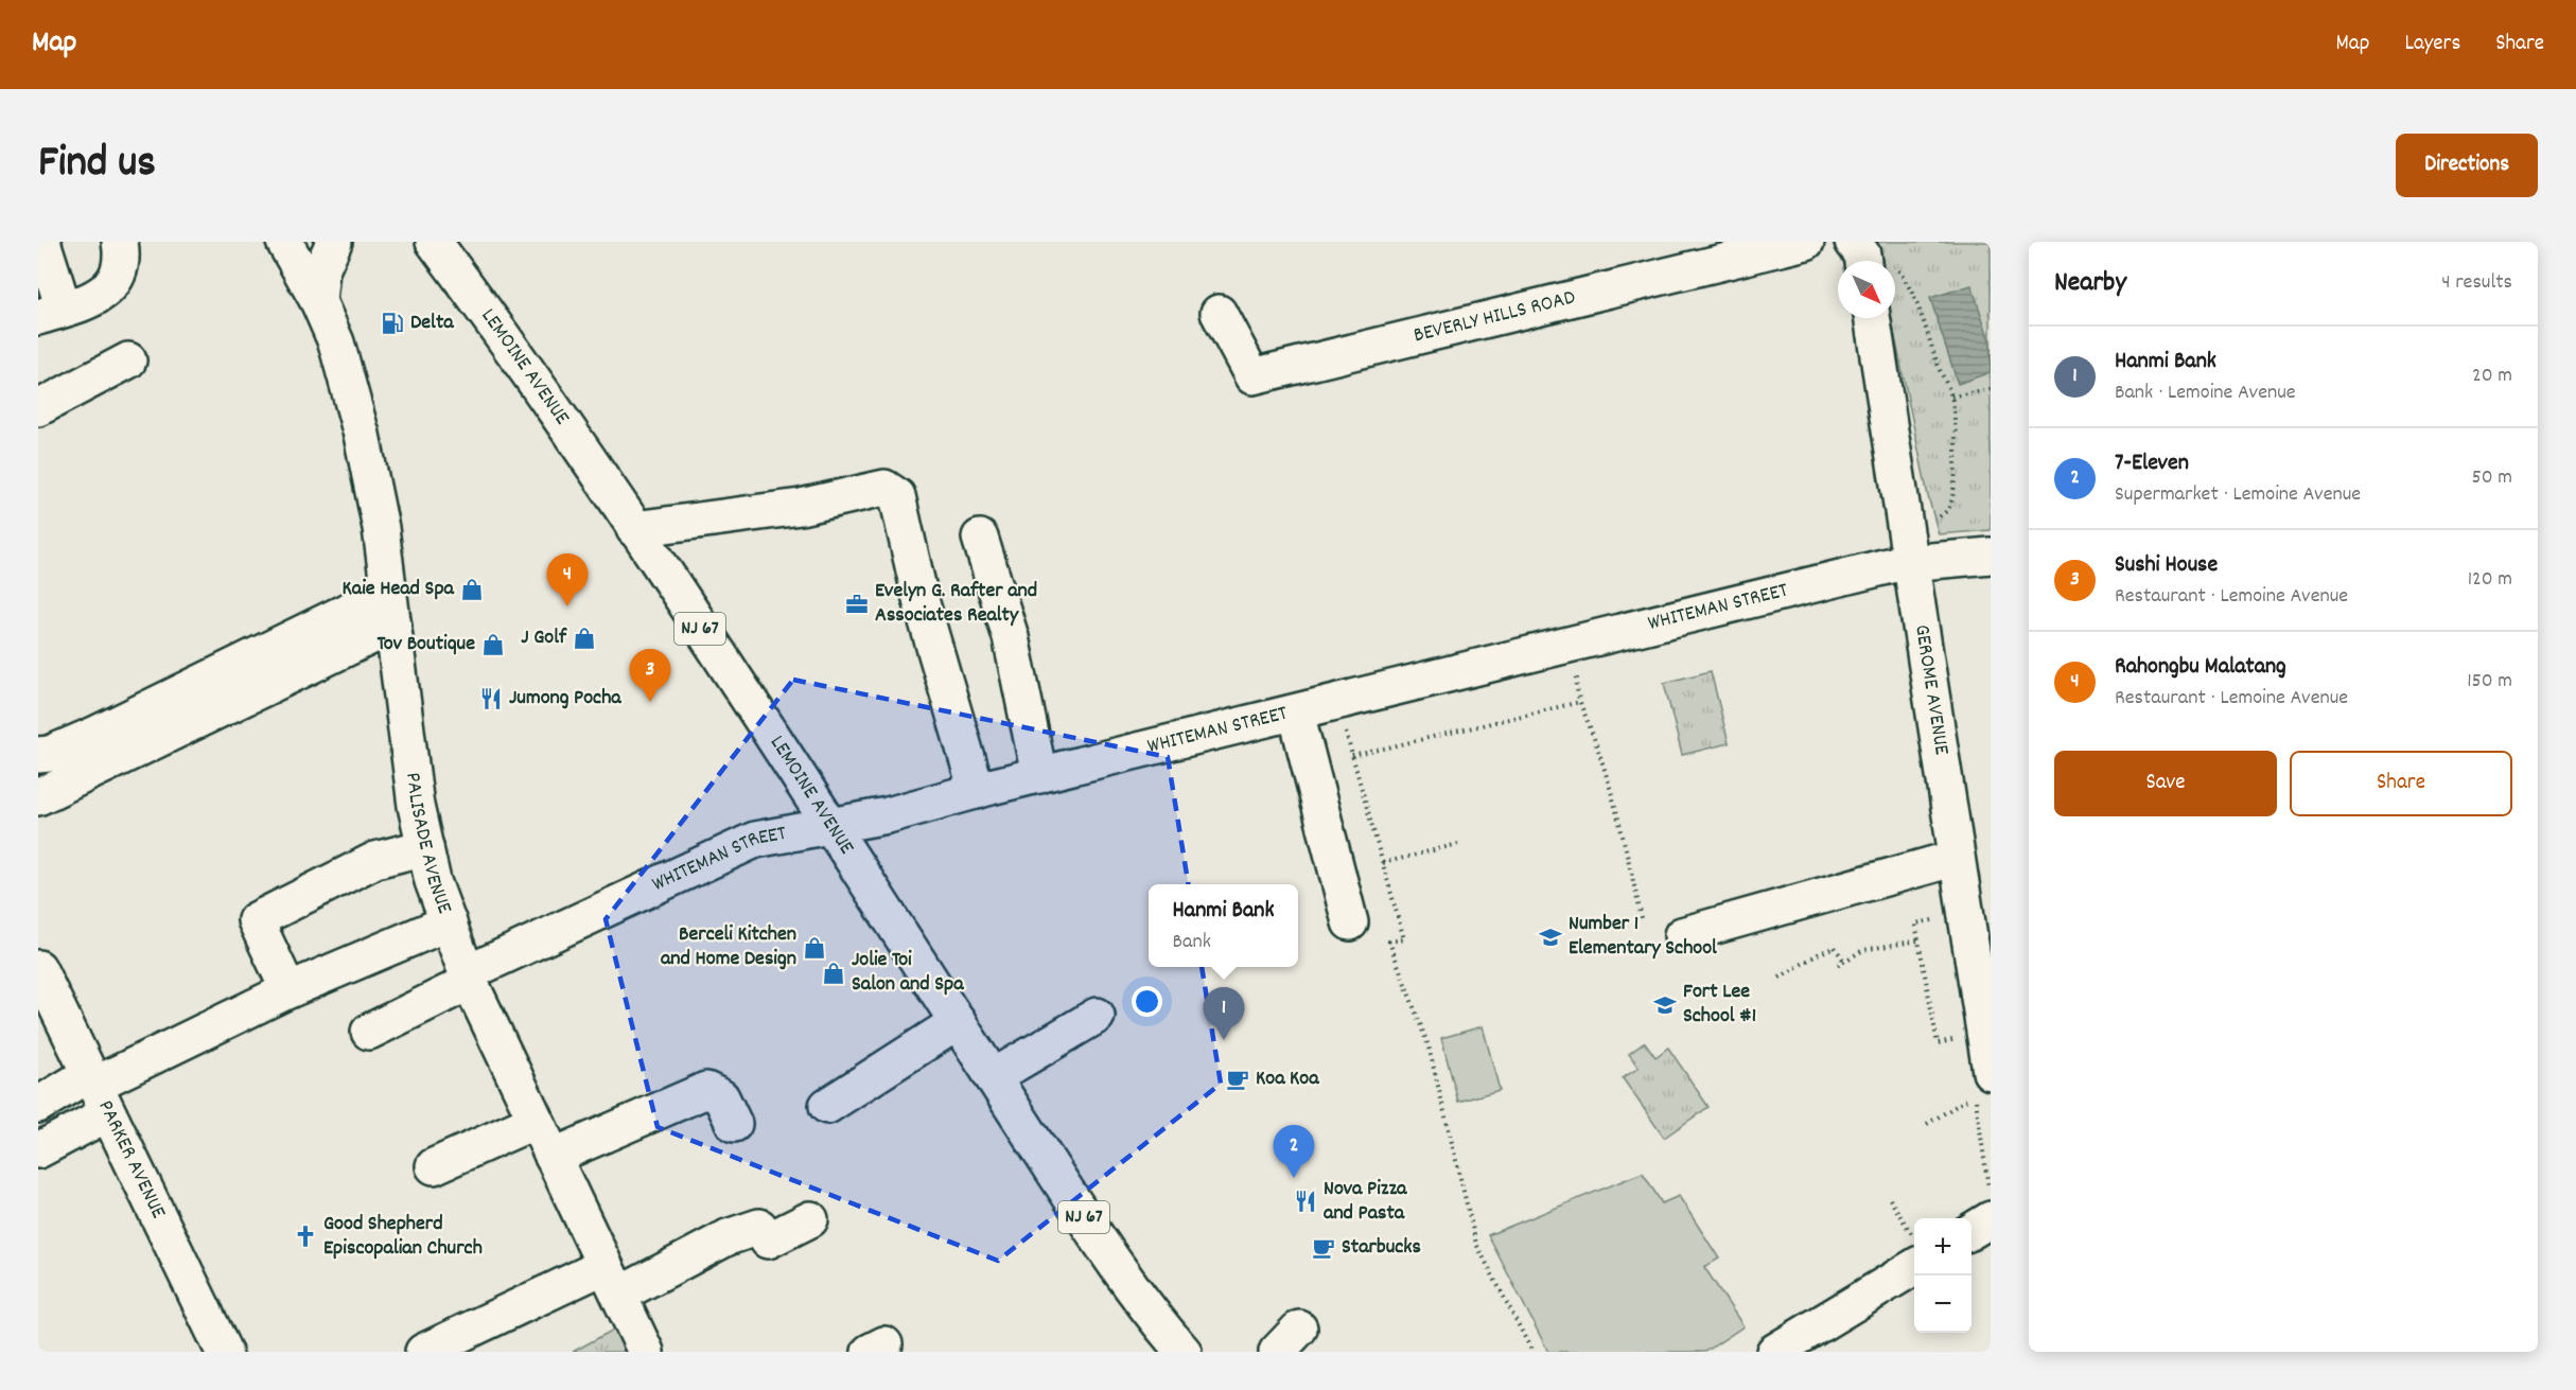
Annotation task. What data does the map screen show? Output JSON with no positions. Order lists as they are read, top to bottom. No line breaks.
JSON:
{"streets":{"street":["BEVERLY HILLS ROAD","LEMOINE AVENUE","WHITEMAN STREET","NJ 67","GEROME AVENUE","PALISADE AVENUE","PARKER AVENUE"]},"crossings":[["LEMOINE AVENUE","WHITEMAN STREET"],["WHITEMAN STREET","GEROME AVENUE"],["WHITEMAN STREET","PALISADE AVENUE"]],"places":{"fuel station":["Delta"],"shop":["Kaie Head Spa","J Golf","Tov Boutique","Berceli Kitchen and Home Design","Jolie Toi Salon and Spa"],"office":["Evelyn G. Rafter and Associates Realty"],"restaurant":["Jumong Pocha","Nova Pizza and Pasta"],"school or university":["Number 1 Elementary School","Fort Lee School #1"],"cafe":["Koa Koa","Starbucks"],"church":["Good Shepherd Episcopalian Church"]},"north":"bottom right","page":{"header":"Map","nav":["Map","Layers","Share"],"title":"Find us","buttons":["Directions",["Save","Share"]],"heading":["Nearby","4 results"],"list":[{"mark":"1","name":"Hanmi Bank","note":"Bank · Lemoine Avenue","value":"20 m"},{"mark":"2","name":"7-Eleven","note":"Supermarket · Lemoine Avenue","value":"50 m"},{"mark":"3","name":"Sushi House","note":"Restaurant · Lemoine Avenue","value":"120 m"},{"mark":"4","name":"Rahongbu Malatang","note":"Restaurant · Lemoine Avenue","value":"150 m"}],"pins":["4","3","1","2"],"popup":["Hanmi Bank","Bank"],"map_buttons":["+","−"]}}
